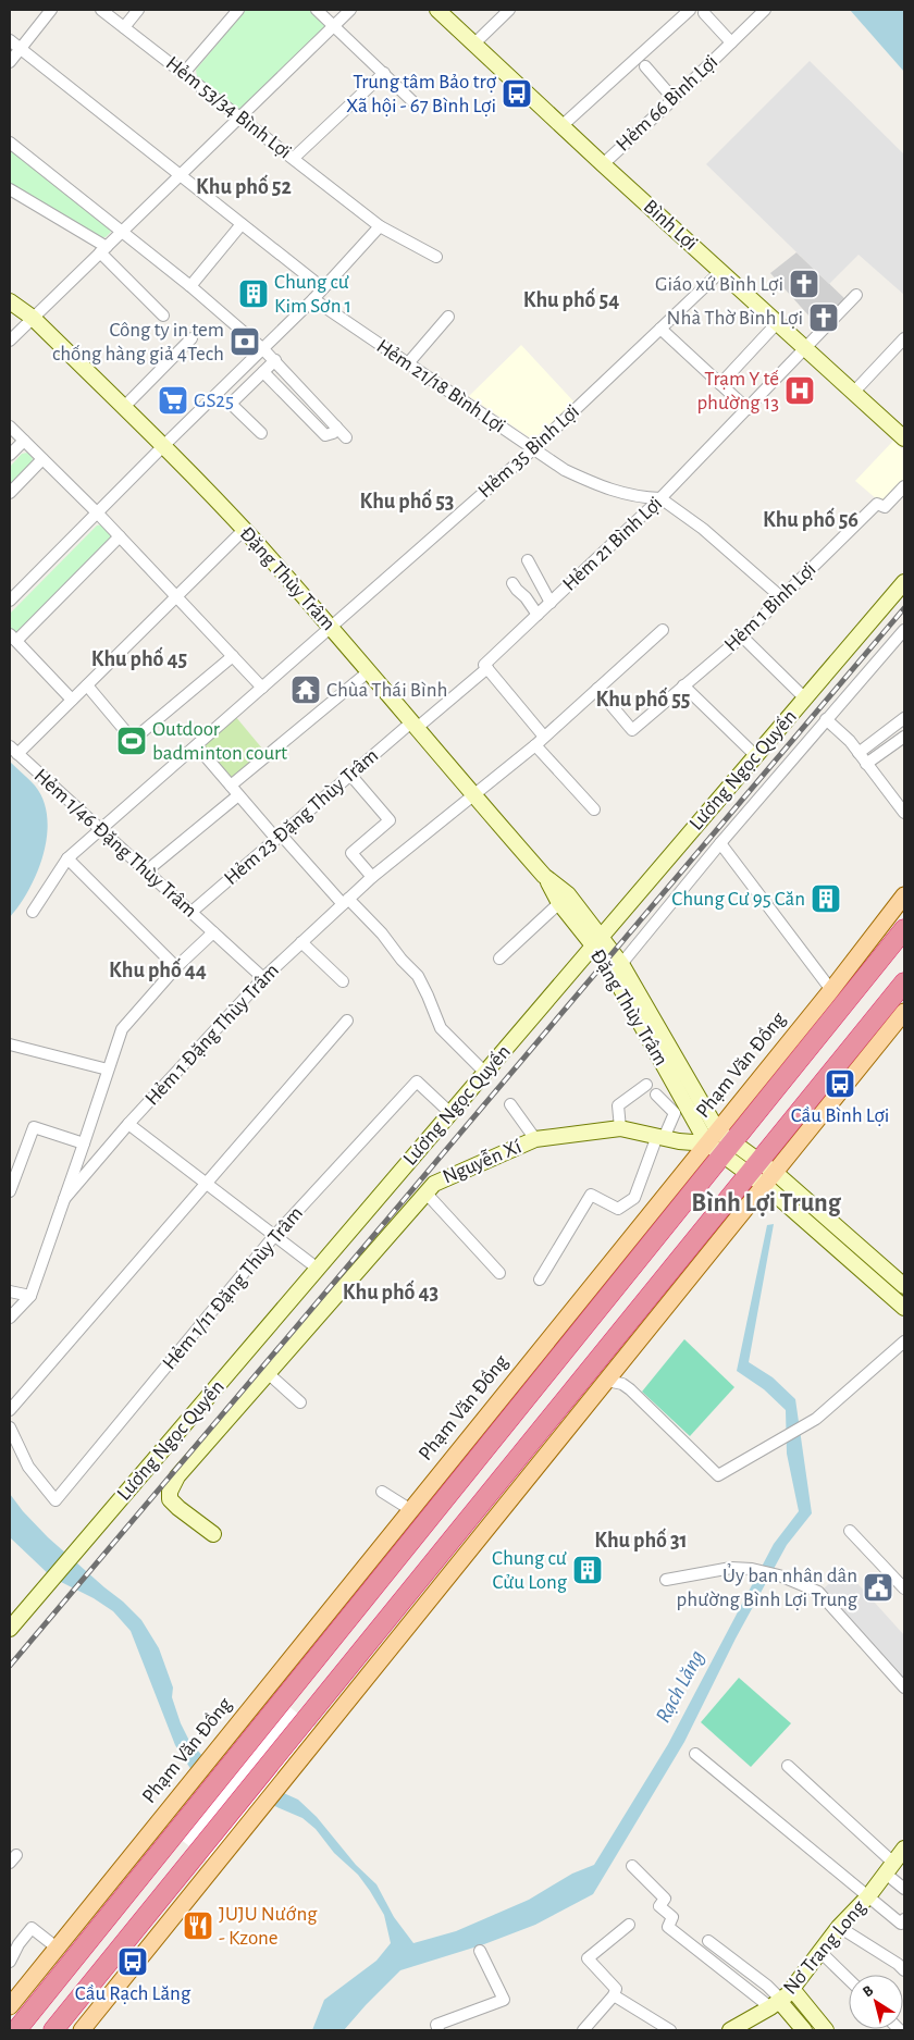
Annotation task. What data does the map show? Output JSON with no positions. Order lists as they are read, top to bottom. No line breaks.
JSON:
{"streets":{"highway":["Phạm Văn Đồng"],"street":["Hẻm 66 Bình Lợi","Hẻm 53/34 Bình Lợi","Bình Lợi","Hẻm 21/18 Bình Lợi","Hẻm 35 Bình Lợi","Hẻm 21 Bình Lợi","Đặng Thùy Trâm","Hẻm 1 Bình Lợi","Lương Ngọc Quyến","Hẻm 23 Đặng Thùy Trâm","Hẻm 1/46 Đặng Thùy Trâm","Hẻm 1 Đặng Thùy Trâm","Nguyễn Xí","Hẻm 1/11 Đặng Thùy Trâm","Nơ Trang Long"]},"crossings":[["Hẻm 66 Bình Lợi","Bình Lợi"],["Bình Lợi","Hẻm 35 Bình Lợi"],["Bình Lợi","Hẻm 21 Bình Lợi"],["Hẻm 21/18 Bình Lợi","Hẻm 35 Bình Lợi"],["Hẻm 21/18 Bình Lợi","Hẻm 21 Bình Lợi"],["Hẻm 35 Bình Lợi","Đặng Thùy Trâm"],["Hẻm 35 Bình Lợi","Hẻm 1/46 Đặng Thùy Trâm"],["Hẻm 21 Bình Lợi","Đặng Thùy Trâm"],["Hẻm 21 Bình Lợi","Hẻm 23 Đặng Thùy Trâm"],["Đặng Thùy Trâm","Lương Ngọc Quyến"],["Đặng Thùy Trâm","Hẻm 23 Đặng Thùy Trâm"],["Đặng Thùy Trâm","Hẻm 1 Đặng Thùy Trâm"],["Đặng Thùy Trâm","Phạm Văn Đồng"],["Đặng Thùy Trâm","Nguyễn Xí"],["Hẻm 1 Bình Lợi","Hẻm 1 Đặng Thùy Trâm"],["Lương Ngọc Quyến","Hẻm 1/11 Đặng Thùy Trâm"],["Hẻm 23 Đặng Thùy Trâm","Hẻm 1/46 Đặng Thùy Trâm"],["Hẻm 1/46 Đặng Thùy Trâm","Hẻm 1 Đặng Thùy Trâm"],["Phạm Văn Đồng","Nguyễn Xí"]],"districts":["Khu phố 52","Khu phố 54","Khu phố 53","Khu phố 56","Khu phố 45","Khu phố 55","Khu phố 44","Bình Lợi Trung","Khu phố 43","Khu phố 31"],"water":["Rạch Lăng"],"places":{"bus stop":["Trung tâm Bảo trợ Xã hội - 67 Bình Lợi","Cầu Bình Lợi","Cầu Rạch Lăng"],"church":["Giáo xứ Bình Lợi","Nhà Thờ Bình Lợi"],"building":["Chung cư Kim Sơn 1","Chung Cư 95 Căn","Chung cư Cửu Long"],"bank":["Công ty in tem chống hàng giả 4Tech"],"hospital":["Trạm Y tế phường 13"],"supermarket":["GS25"],"temple":["Chùa Thái Bình"],"sports":["Outdoor badminton court"],"public building":["Ủy ban nhân dân phường Bình Lợi Trung"],"restaurant":["JUJU Nướng - Kzone"]},"north":"top left"}
